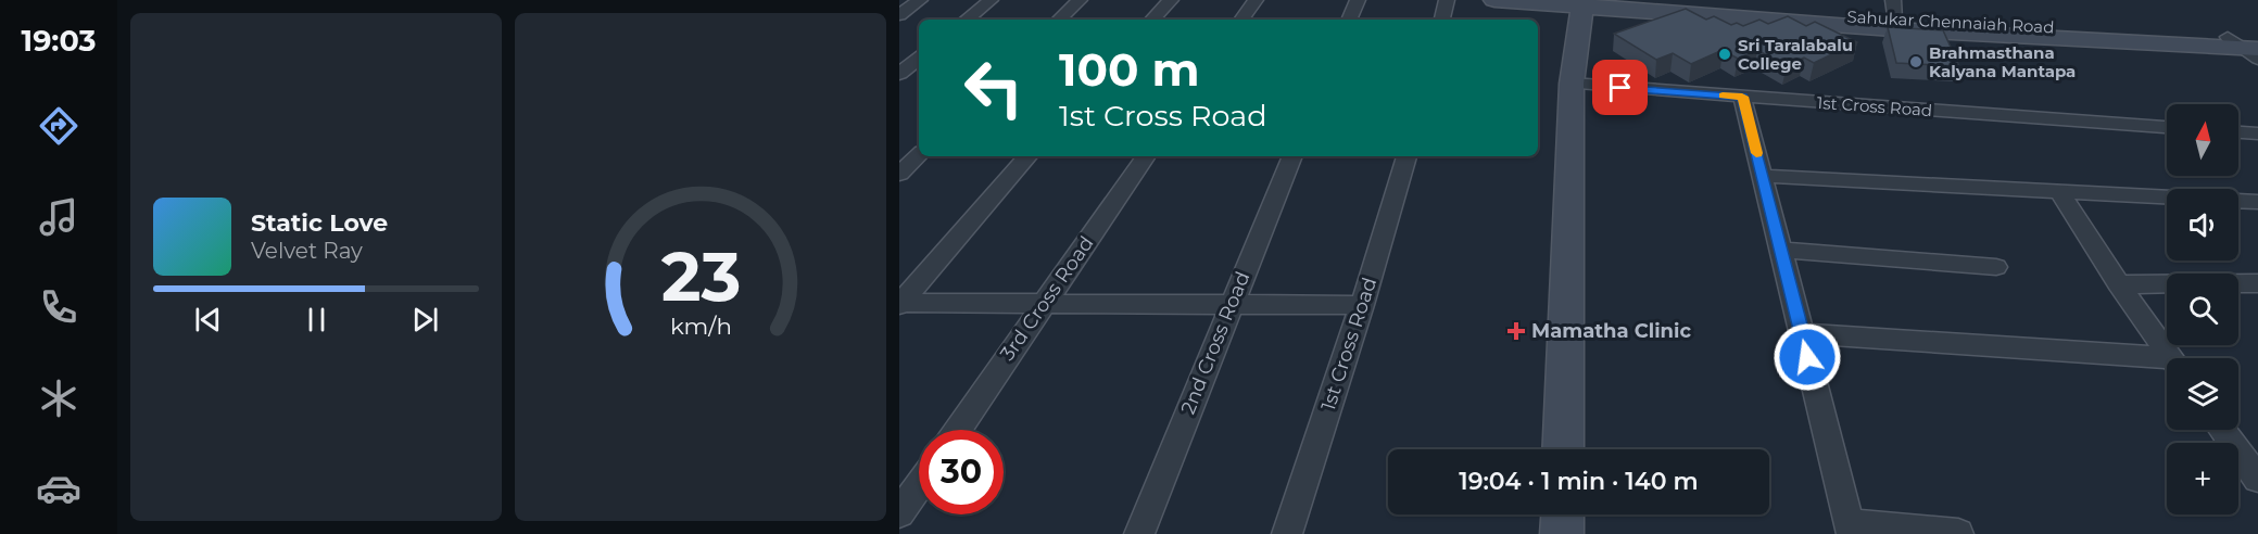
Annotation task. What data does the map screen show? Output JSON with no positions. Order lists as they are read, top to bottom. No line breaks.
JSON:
{"streets":{"street":["Sahukar Chennaiah Road","1st Cross Road","3rd Cross Road","2nd Cross Road"]},"places":{"other":["Sri Taralabalu College","Brahmasthana Kalyana Mantapa"],"health":["Mamatha Clinic"]},"north":"top","page":{"tabs":"19:03","turn":["100 m","1st Cross Road"],"map_buttons":"+","song":["Static Love","Velvet Ray"],"limit":"30","trip":"19:04 · 1 min · 140 m","gauge":["23","km/h"]}}
